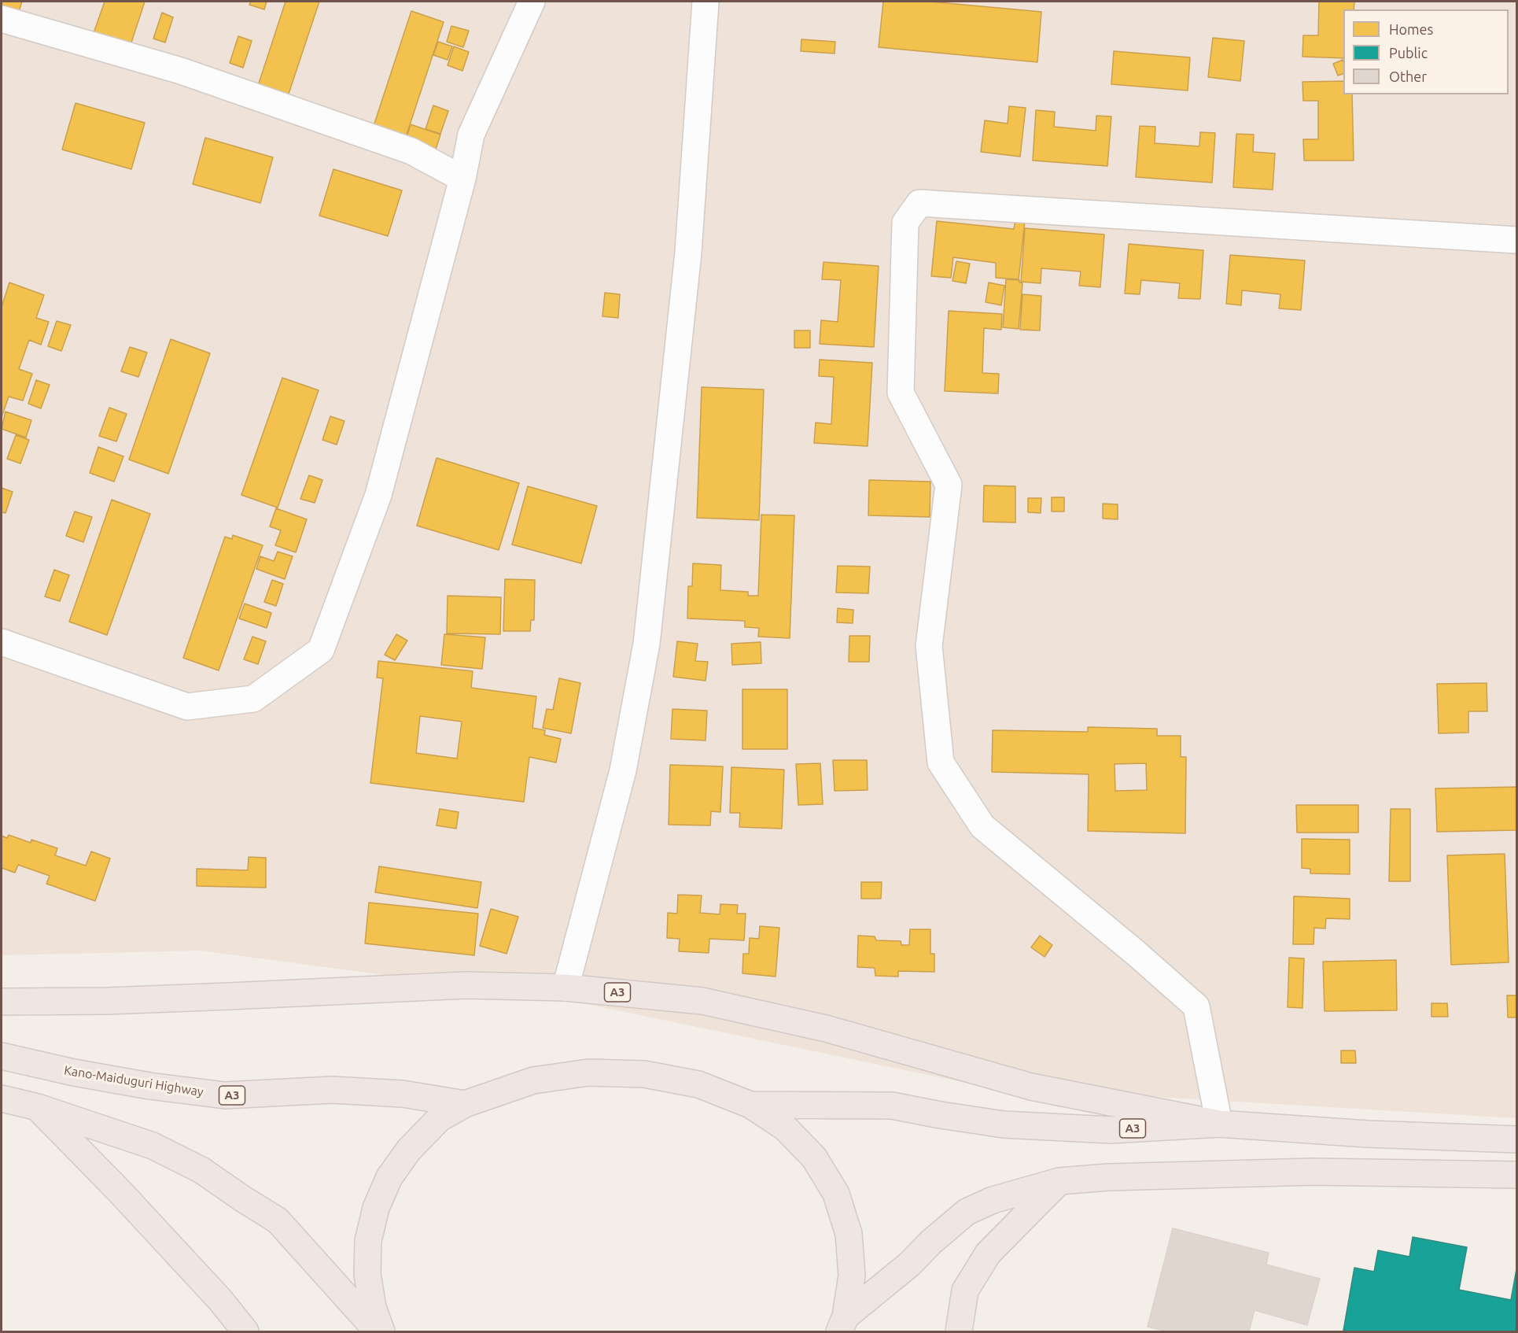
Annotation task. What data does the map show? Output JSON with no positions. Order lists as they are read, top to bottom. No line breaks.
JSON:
{"streets":{"highway":["A3","Kano-Maiduguri Highway"]},"crossings":[["A3","Kano-Maiduguri Highway"]],"legend":["Homes","Public","Other"]}
